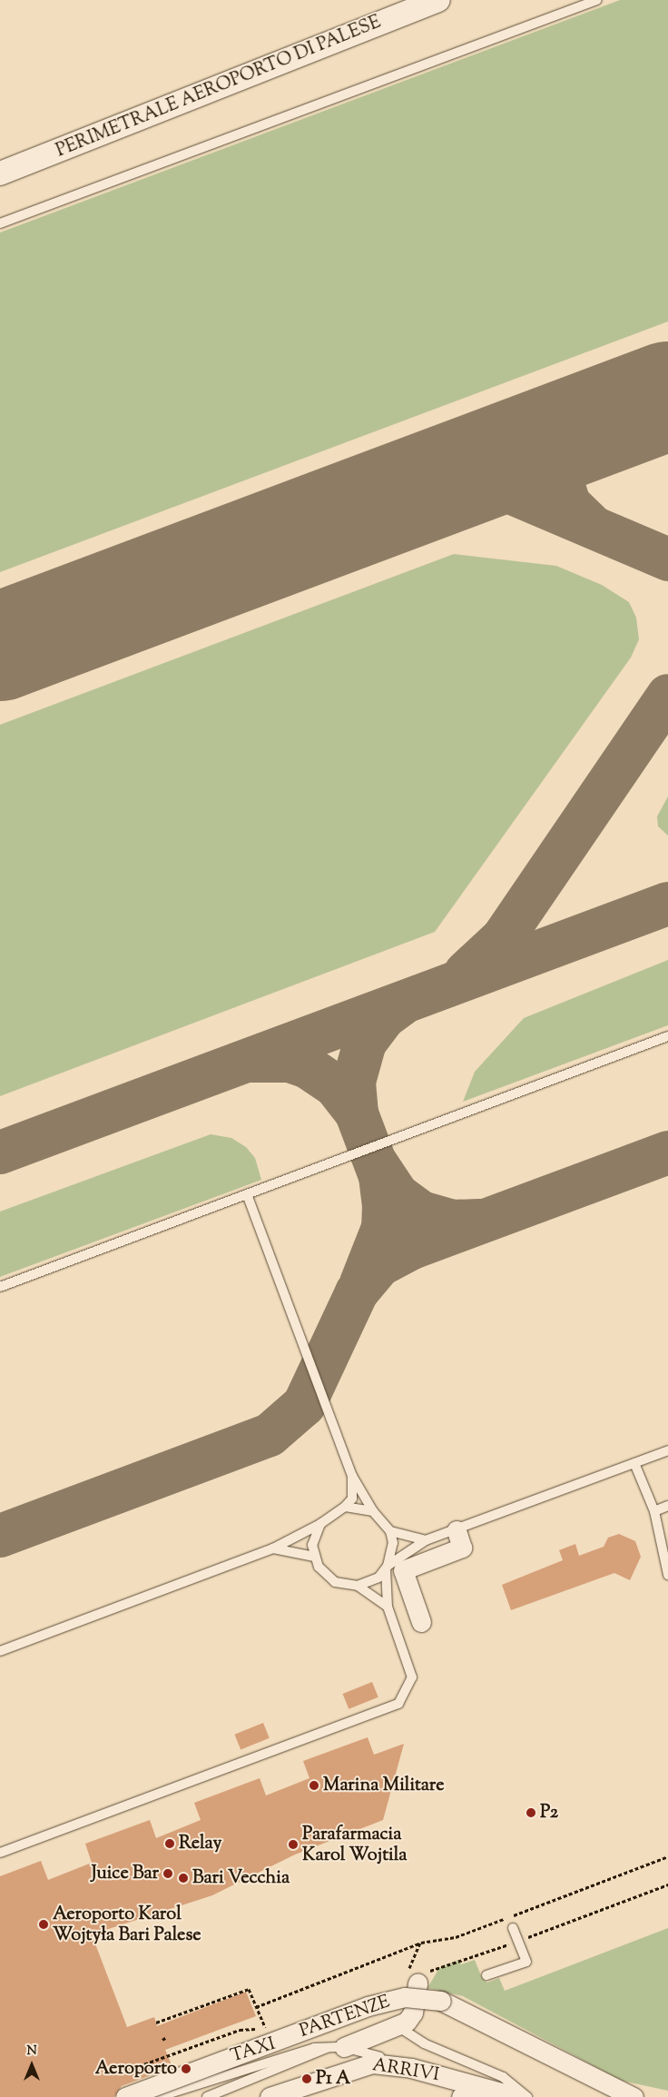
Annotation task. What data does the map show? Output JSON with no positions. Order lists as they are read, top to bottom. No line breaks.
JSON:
{"streets":{"street":["PERIMETRALE AEROPORTO DI PALESE","PARTENZE","ARRIVI"],"lane":["TAXI"]},"places":["Marina Militare","P2","Relay","Parafarmacia Karol Wojtila","Juice Bar","Bari Vecchia","Aeroporto Karol Wojtyła Bari Palese","Aeroporto","P1 A"],"north":"top"}
